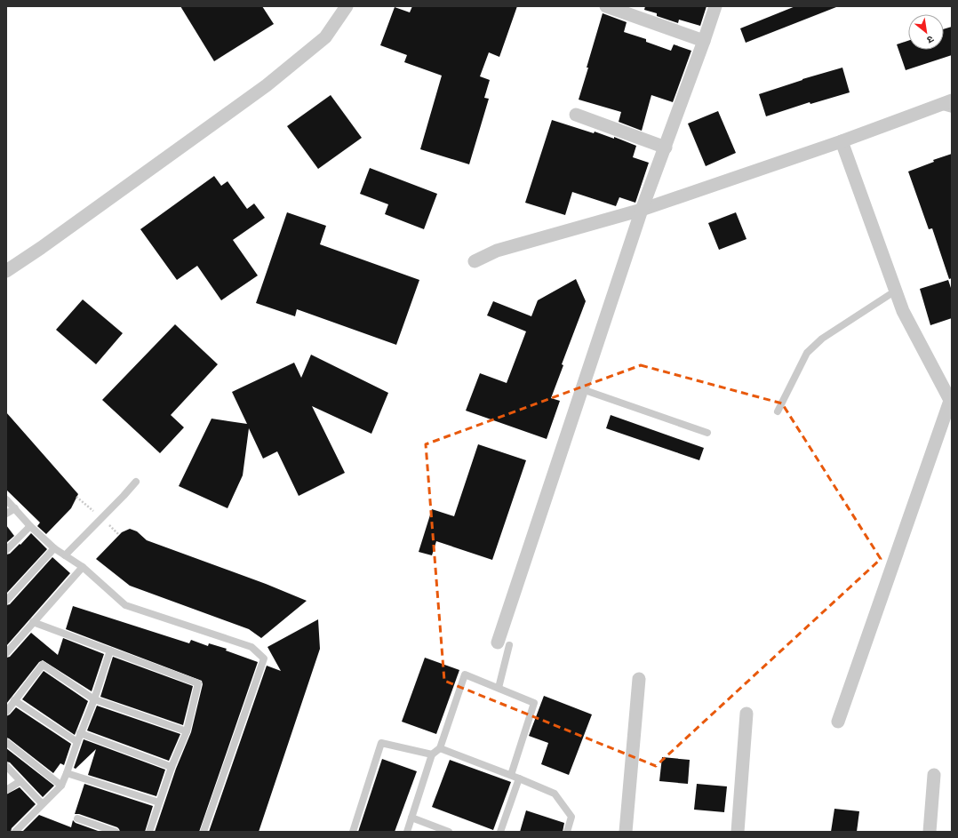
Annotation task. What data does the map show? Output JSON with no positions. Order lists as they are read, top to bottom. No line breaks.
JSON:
{"north":"bottom right"}
